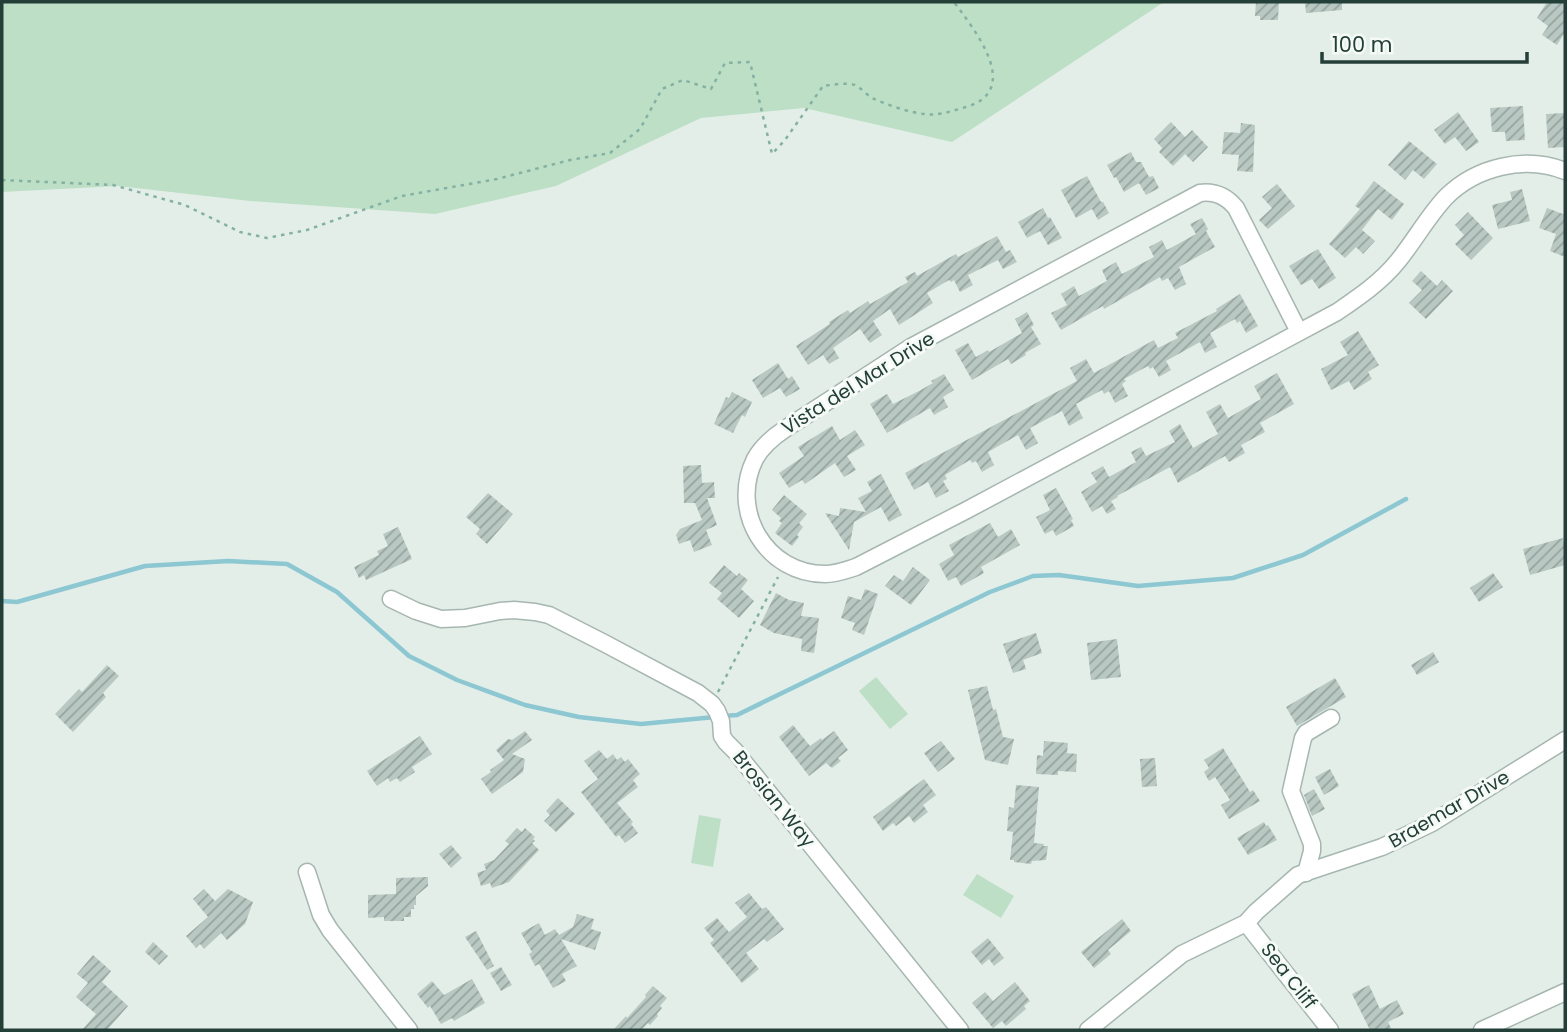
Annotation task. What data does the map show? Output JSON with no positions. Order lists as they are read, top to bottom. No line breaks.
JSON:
{"streets":{"street":["Vista del Mar Drive","Brosian Way","Braemar Drive","Sea Cliff"]},"crossings":[["Braemar Drive","Sea Cliff"]],"scale_bar":"100 m"}
